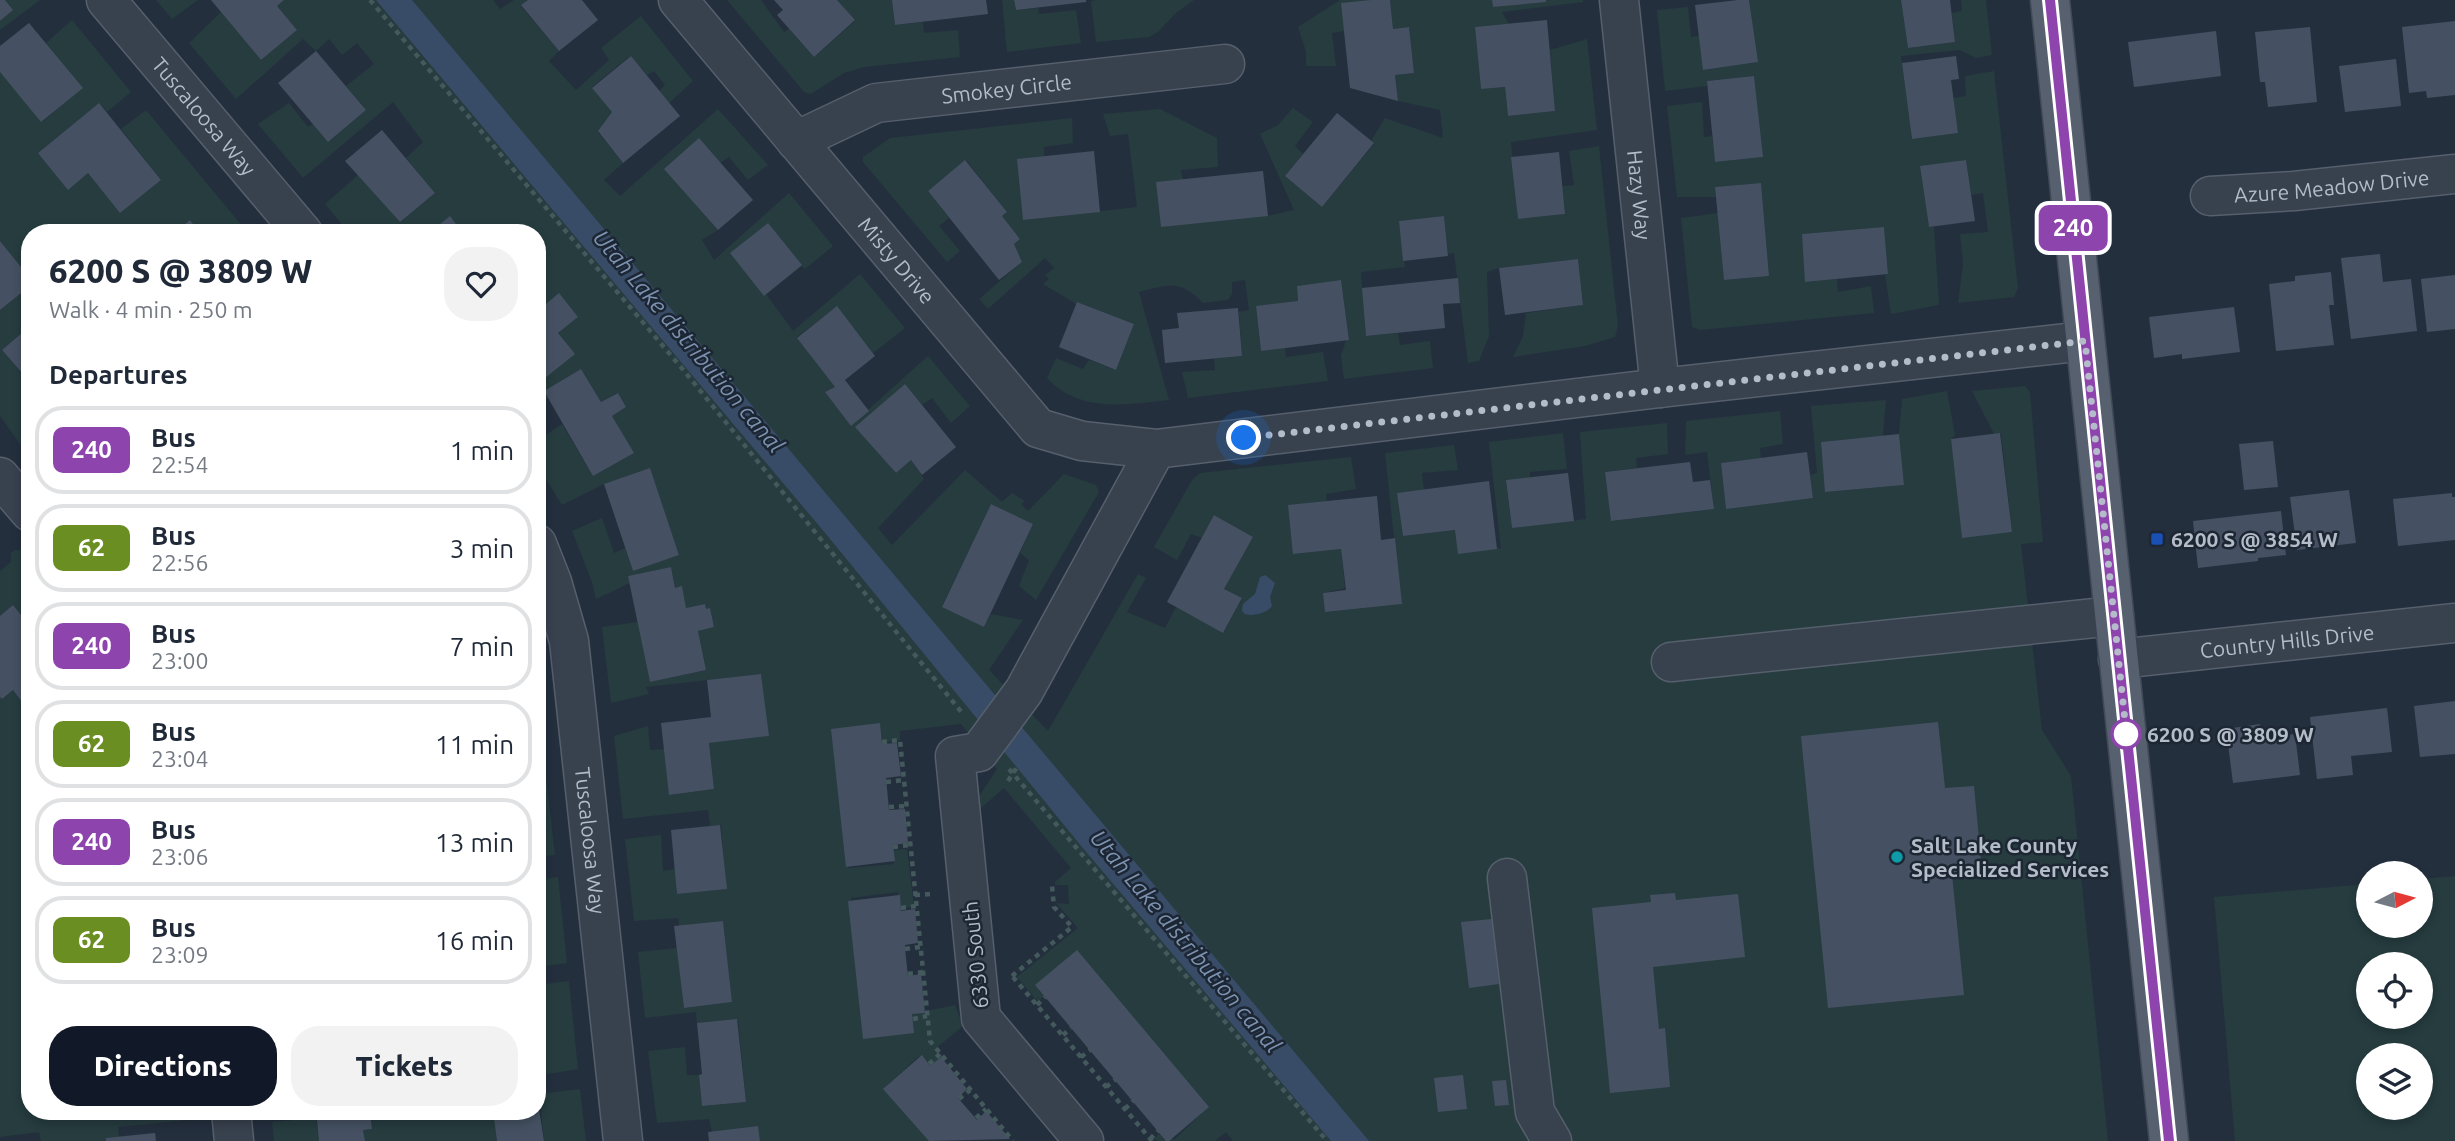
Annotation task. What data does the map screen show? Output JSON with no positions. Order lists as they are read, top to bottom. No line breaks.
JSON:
{"streets":{"street":["Smokey Circle","Tuscaloosa Way","Azure Meadow Drive","Hazy Way","Misty Drive","Country Hills Drive","6330 South"]},"crossings":[["Smokey Circle","Misty Drive"],["Hazy Way","Misty Drive"]],"water":["Utah Lake distribution canal"],"places":{"transit":["6200 S @ 3854 W"],"other":["6200 S @ 3809 W","Salt Lake County Specialized Services"]},"lines":["bus line 240"],"north":"right","page":{"on_map":"240","heading":[["6200 S @ 3809 W","Walk · 4 min · 250 m"],"Departures"],"list":[{"mark":"240","name":"Bus","note":"22:54","value":"1 min"},{"mark":"62","name":"Bus","note":"22:56","value":"3 min"},{"mark":"240","name":"Bus","note":"23:00","value":"7 min"},{"mark":"62","name":"Bus","note":"23:04","value":"11 min"},{"mark":"240","name":"Bus","note":"23:06","value":"13 min"},{"mark":"62","name":"Bus","note":"23:09","value":"16 min"}],"buttons":["Directions","Tickets"]}}
